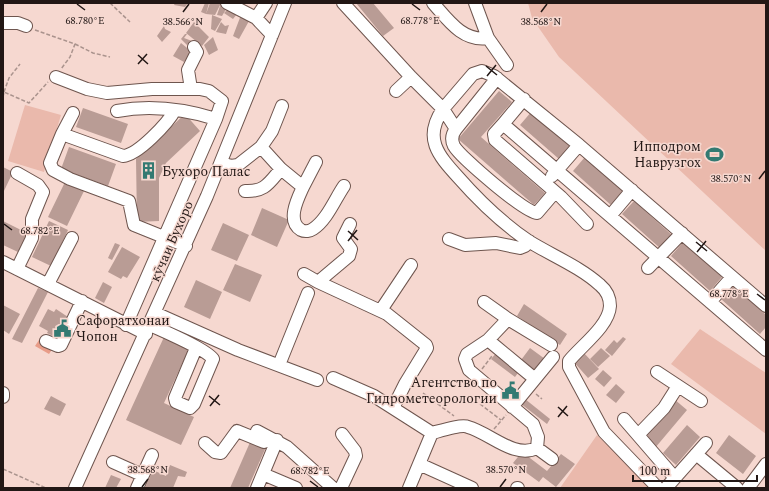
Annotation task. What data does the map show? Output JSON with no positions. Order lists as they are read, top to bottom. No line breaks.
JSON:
{"streets":{"street":["кӯчаи Бухоро"]},"places":{"sports":["Ипподром Наврузгох"],"building":["Бухоро Палас"],"public building":["Сафоратхонаи Чопон","Агентство по Гидрометеорологии"]},"scale_bar":"100 m","coordinates":["68.780°E","68.778°E","38.566°N","38.568°N","38.570°N","68.782°E"]}
